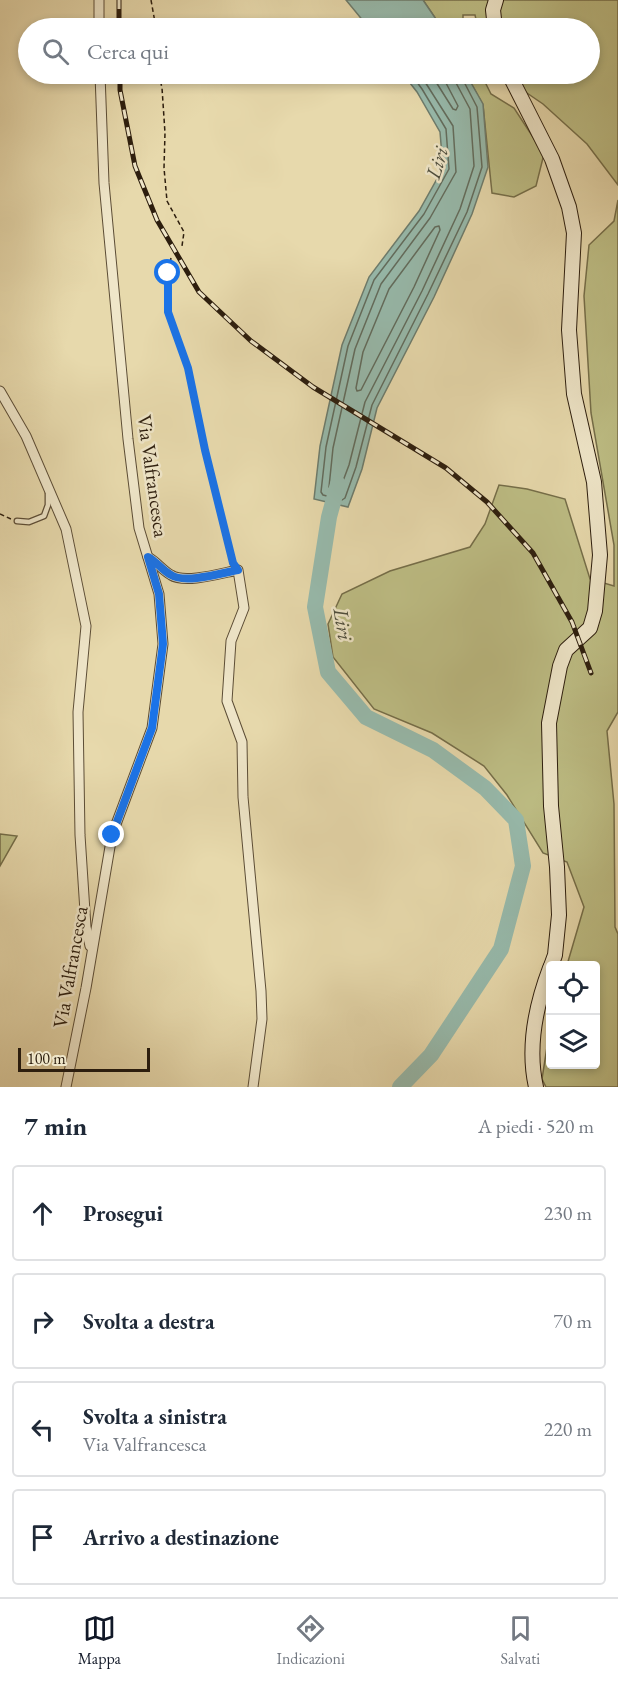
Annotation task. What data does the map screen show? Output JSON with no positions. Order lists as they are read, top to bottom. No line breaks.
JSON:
{"streets":{"street":["Via Valfrancesca"]},"water":["Liri"],"scale_bar":"100 m","page":{"search":"Cerca qui","scale":"100 m","heading":["7 min","A piedi · 520 m"],"list":[["Prosegui","230 m"],["Svolta a destra","70 m"],["Svolta a sinistra","Via Valfrancesca","220 m"],"Arrivo a destinazione"],"nav":["Mappa","Indicazioni","Salvati"]}}
